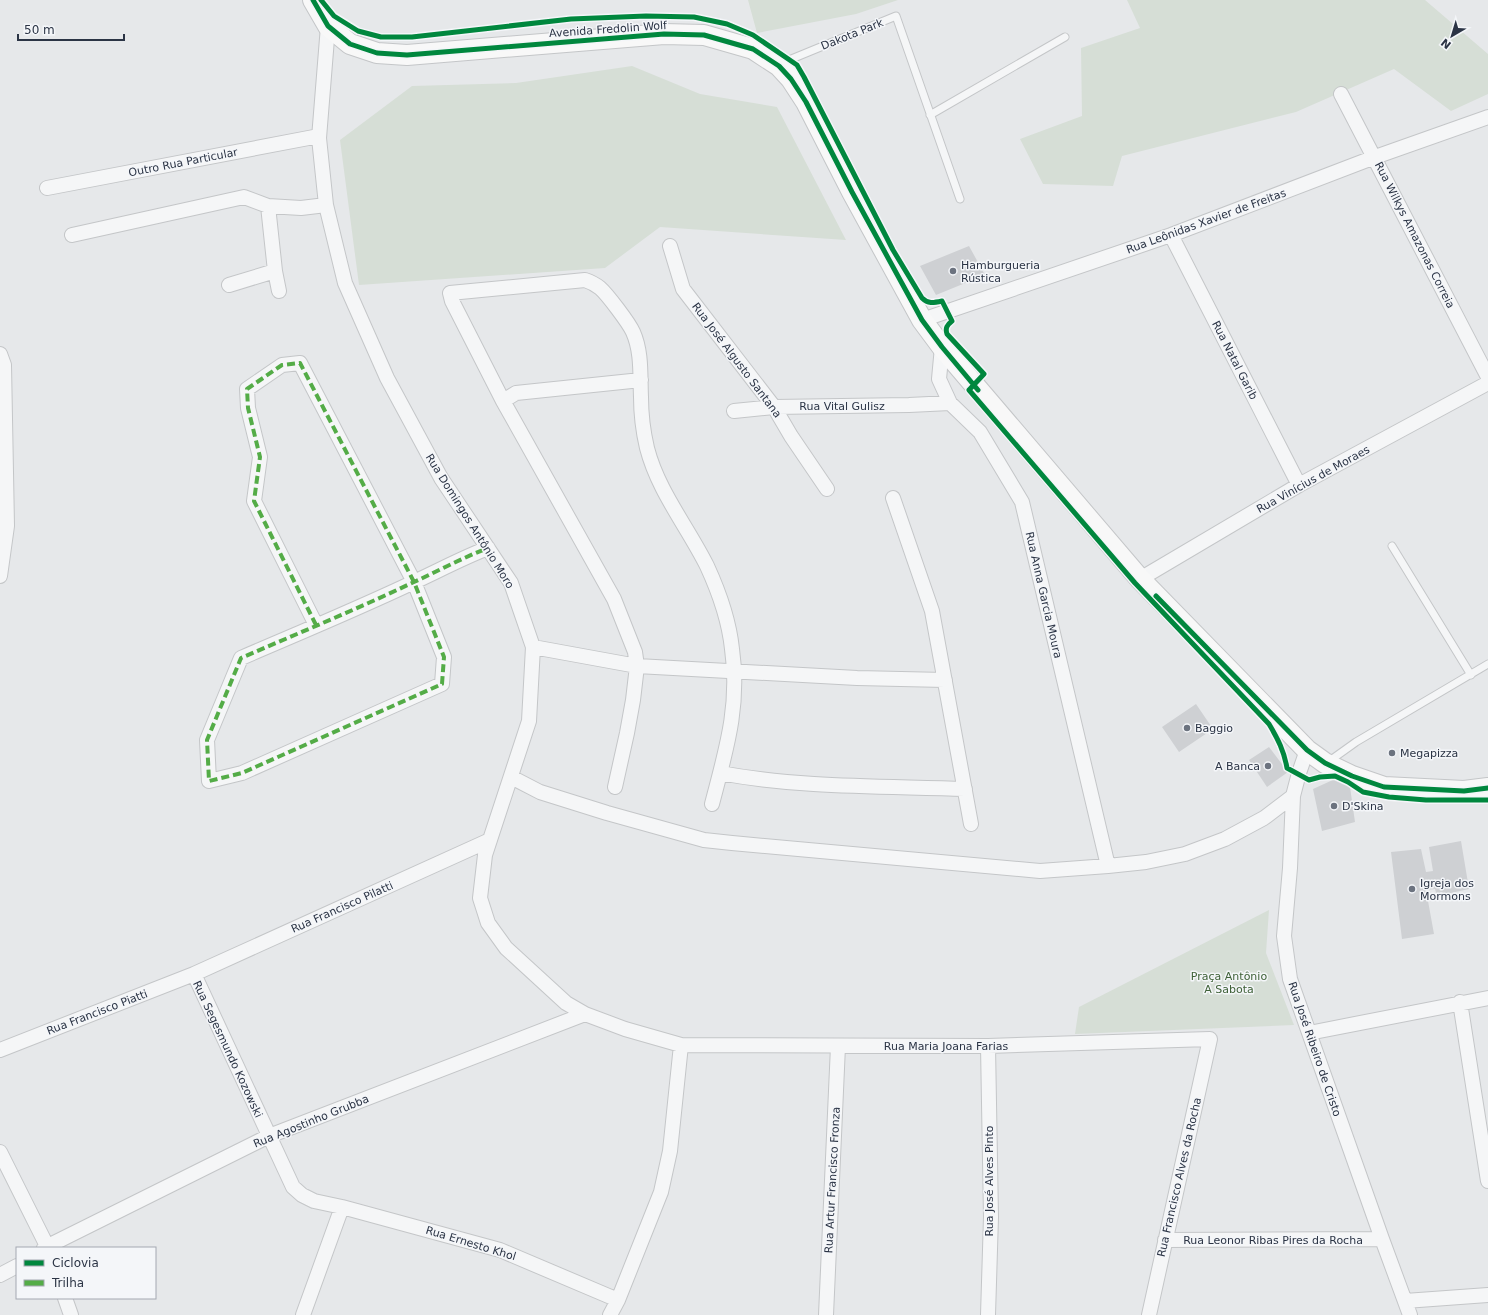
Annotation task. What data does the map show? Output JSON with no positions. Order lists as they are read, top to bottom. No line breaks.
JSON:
{"streets":{"main road":["Avenida Fredolin Wolf"],"street":["Outro Rua Particular","Rua Leônidas Xavier de Freitas","Rua Wilkys Amazonas Correia","Rua José Algusto Santana","Rua Natal Garib","Rua Vital Gulisz","Rua Vinícius de Moraes","Rua Domingos Antônio Moro","Rua Anna Garcia Moura","Rua Francisco Pilatti","Rua Francisco Piatti","Rua Maria Joana Farias","Rua Segesmundo Kozowski","Rua José Ribeiro de Cristo","Rua Agostinho Grubba","Rua Francisco Alves da Rocha","Rua Artur Francisco Fronza","Rua José Alves Pinto","Rua Leonor Ribas Pires da Rocha","Rua Ernesto Khol"],"lane":["Dakota Park"]},"crossings":[["Avenida Fredolin Wolf","Dakota Park"],["Avenida Fredolin Wolf","Rua Leônidas Xavier de Freitas"],["Avenida Fredolin Wolf","Rua Vinícius de Moraes"],["Avenida Fredolin Wolf","Rua Domingos Antônio Moro"],["Avenida Fredolin Wolf","Rua Anna Garcia Moura"],["Avenida Fredolin Wolf","Rua José Ribeiro de Cristo"],["Outro Rua Particular","Rua Domingos Antônio Moro"],["Rua Leônidas Xavier de Freitas","Rua Wilkys Amazonas Correia"],["Rua Leônidas Xavier de Freitas","Rua Natal Garib"],["Rua José Algusto Santana","Rua Vital Gulisz"],["Rua Natal Garib","Rua Vinícius de Moraes"],["Rua Vital Gulisz","Rua Anna Garcia Moura"],["Rua Domingos Antônio Moro","Rua Francisco Pilatti"],["Rua Domingos Antônio Moro","Rua Maria Joana Farias"],["Rua Domingos Antônio Moro","Rua Agostinho Grubba"],["Rua Francisco Pilatti","Rua Francisco Piatti"],["Rua Francisco Pilatti","Rua Segesmundo Kozowski"],["Rua Francisco Piatti","Rua Segesmundo Kozowski"],["Rua Maria Joana Farias","Rua Francisco Alves da Rocha"],["Rua Maria Joana Farias","Rua Artur Francisco Fronza"],["Rua Maria Joana Farias","Rua José Alves Pinto"],["Rua Segesmundo Kozowski","Rua Agostinho Grubba"],["Rua Segesmundo Kozowski","Rua Ernesto Khol"],["Rua José Ribeiro de Cristo","Rua Leonor Ribas Pires da Rocha"],["Rua Francisco Alves da Rocha","Rua Leonor Ribas Pires da Rocha"]],"parks":["Praça Antônio A Sabota"],"places":["Hamburgueria Rústica","Baggio","Megapizza","A Banca","D'Skina","Igreja dos Mormons"],"legend":["Ciclovia","Trilha"],"scale_bar":"50 m","north":"bottom left"}
